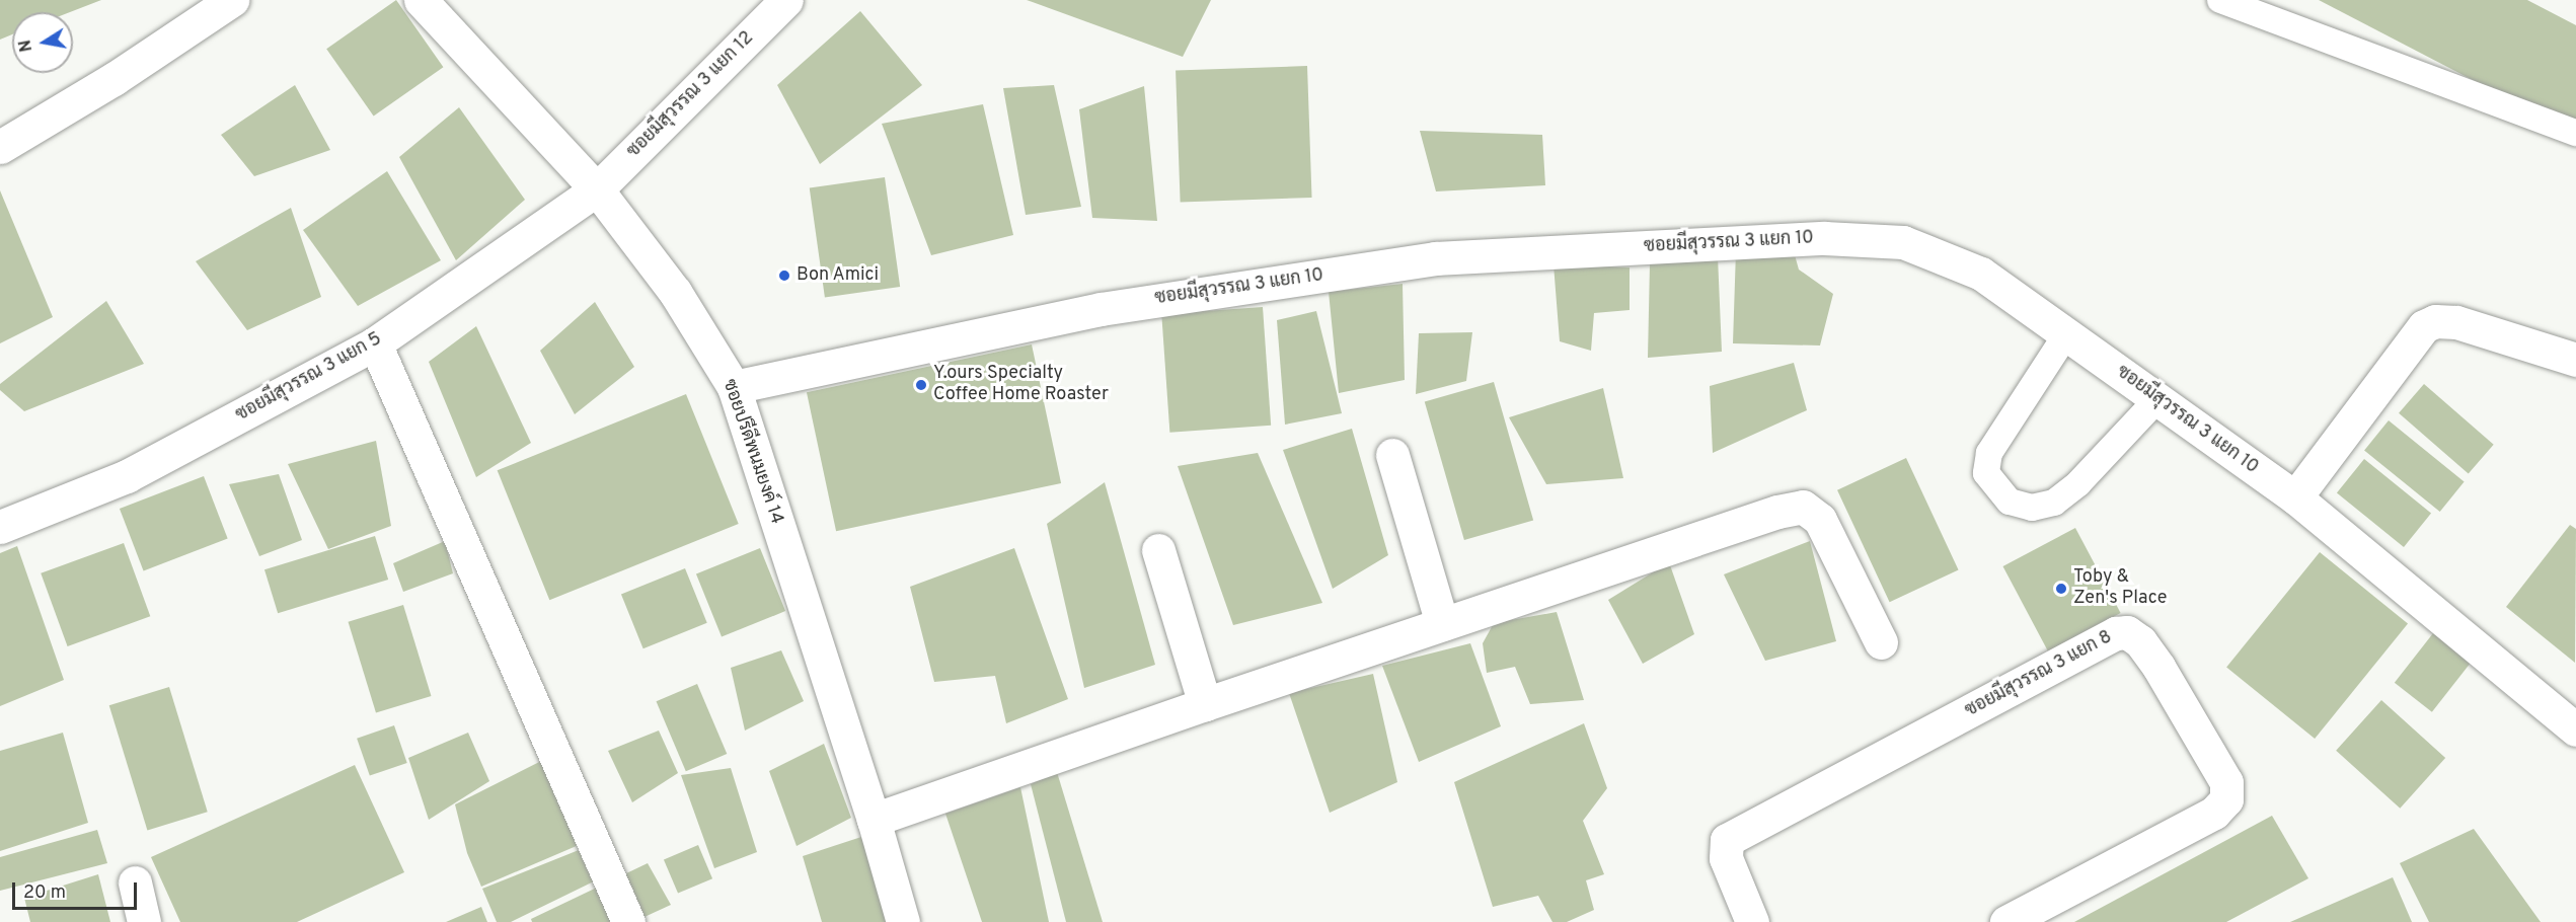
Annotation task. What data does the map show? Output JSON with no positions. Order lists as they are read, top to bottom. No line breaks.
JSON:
{"streets":{"street":["ซอยมีสุวรรณ 3 แยก 12","ซอยมีสุวรรณ 3 แยก 10","ซอยมีสุวรรณ 3 แยก 5","ซอยปรีดีพนมยงค์ 14","ซอยมีสุวรรณ 3 แยก 8"]},"crossings":[["ซอยมีสุวรรณ 3 แยก 12","ซอยมีสุวรรณ 3 แยก 5"],["ซอยมีสุวรรณ 3 แยก 12","ซอยปรีดีพนมยงค์ 14"],["ซอยมีสุวรรณ 3 แยก 10","ซอยปรีดีพนมยงค์ 14"],["ซอยมีสุวรรณ 3 แยก 5","ซอยปรีดีพนมยงค์ 14"]],"places":["Bon Amici","Y.ours Specialty Coffee Home Roaster","Toby & Zen's Place"],"scale_bar":"20 m","north":"left"}
